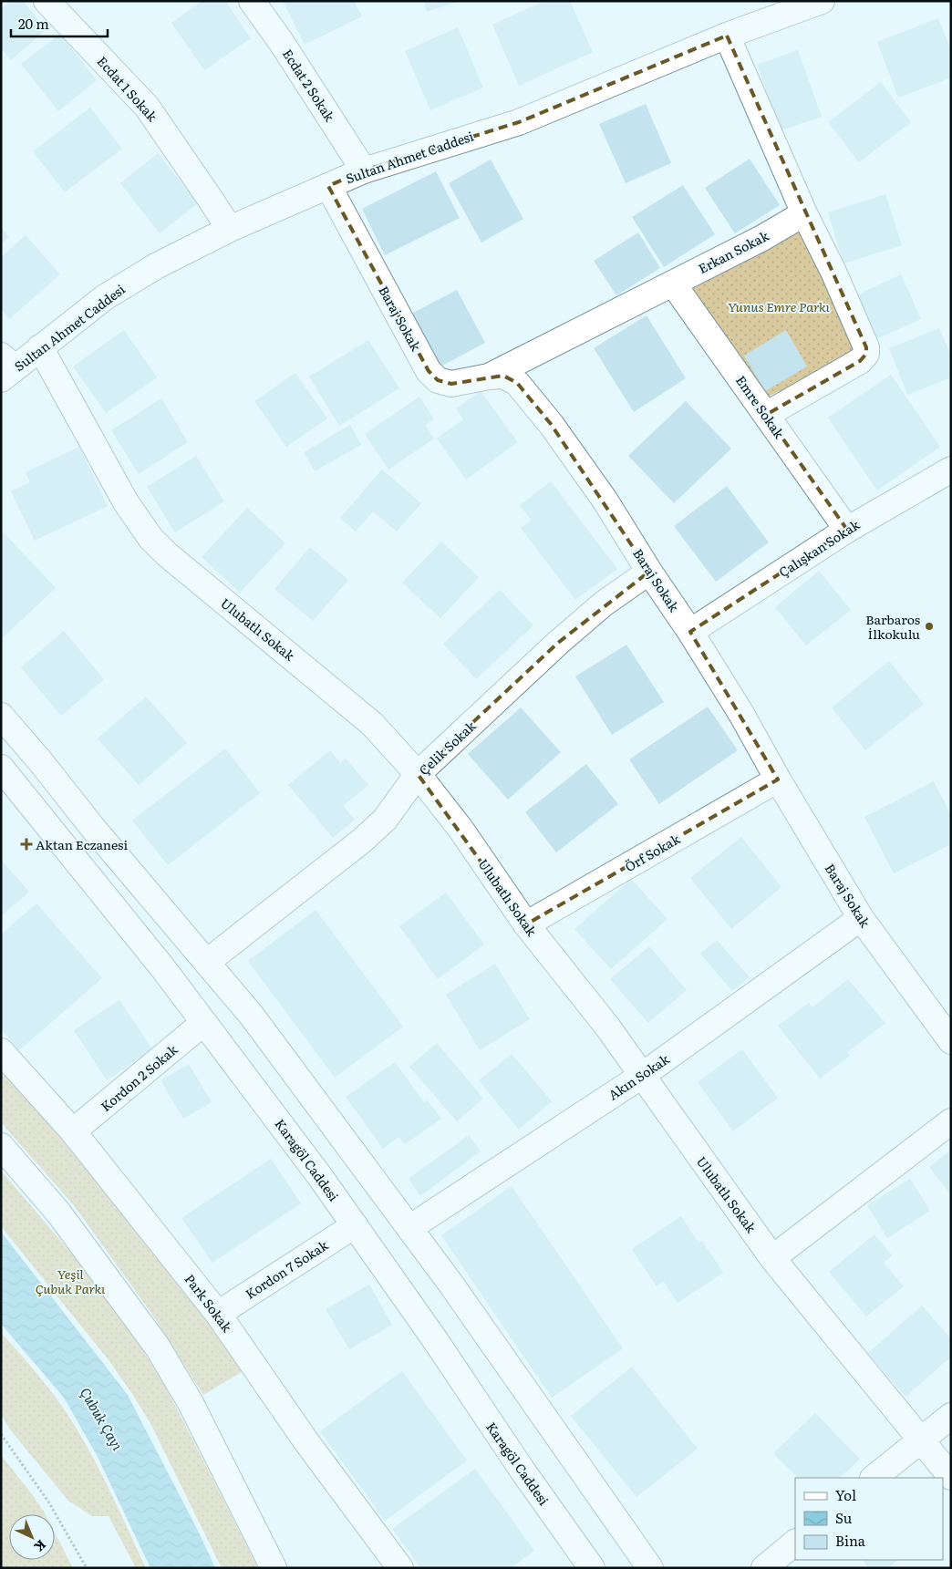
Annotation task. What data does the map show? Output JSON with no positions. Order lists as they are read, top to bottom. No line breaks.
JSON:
{"streets":{"street":["Ecdat 2 Sokak","Ecdat 1 Sokak","Sultan Ahmet Caddesi","Erkan Sokak","Baraj Sokak","Emre Sokak","Çalışkan Sokak","Ulubatlı Sokak","Çelik Sokak","Örf Sokak","Akın Sokak","Kordon 2 Sokak","Karagöl Caddesi","Kordon 7 Sokak","Park Sokak"]},"crossings":[["Ecdat 2 Sokak","Sultan Ahmet Caddesi"],["Ecdat 1 Sokak","Sultan Ahmet Caddesi"],["Sultan Ahmet Caddesi","Baraj Sokak"],["Sultan Ahmet Caddesi","Ulubatlı Sokak"],["Erkan Sokak","Baraj Sokak"],["Erkan Sokak","Emre Sokak"],["Baraj Sokak","Çalışkan Sokak"],["Baraj Sokak","Çelik Sokak"],["Baraj Sokak","Örf Sokak"],["Baraj Sokak","Akın Sokak"],["Emre Sokak","Çalışkan Sokak"],["Ulubatlı Sokak","Çelik Sokak"],["Ulubatlı Sokak","Örf Sokak"],["Ulubatlı Sokak","Akın Sokak"],["Kordon 2 Sokak","Karagöl Caddesi"],["Kordon 2 Sokak","Park Sokak"],["Karagöl Caddesi","Kordon 7 Sokak"],["Kordon 7 Sokak","Park Sokak"]],"water":["Çubuk Çayı"],"parks":["Yunus Emre Parkı","Yeşil Çubuk Parkı"],"places":{"other":["Barbaros İlkokulu"],"health":["Aktan Eczanesi"]},"legend":["Yol","Su","Bina"],"scale_bar":"20 m","north":"bottom right"}
